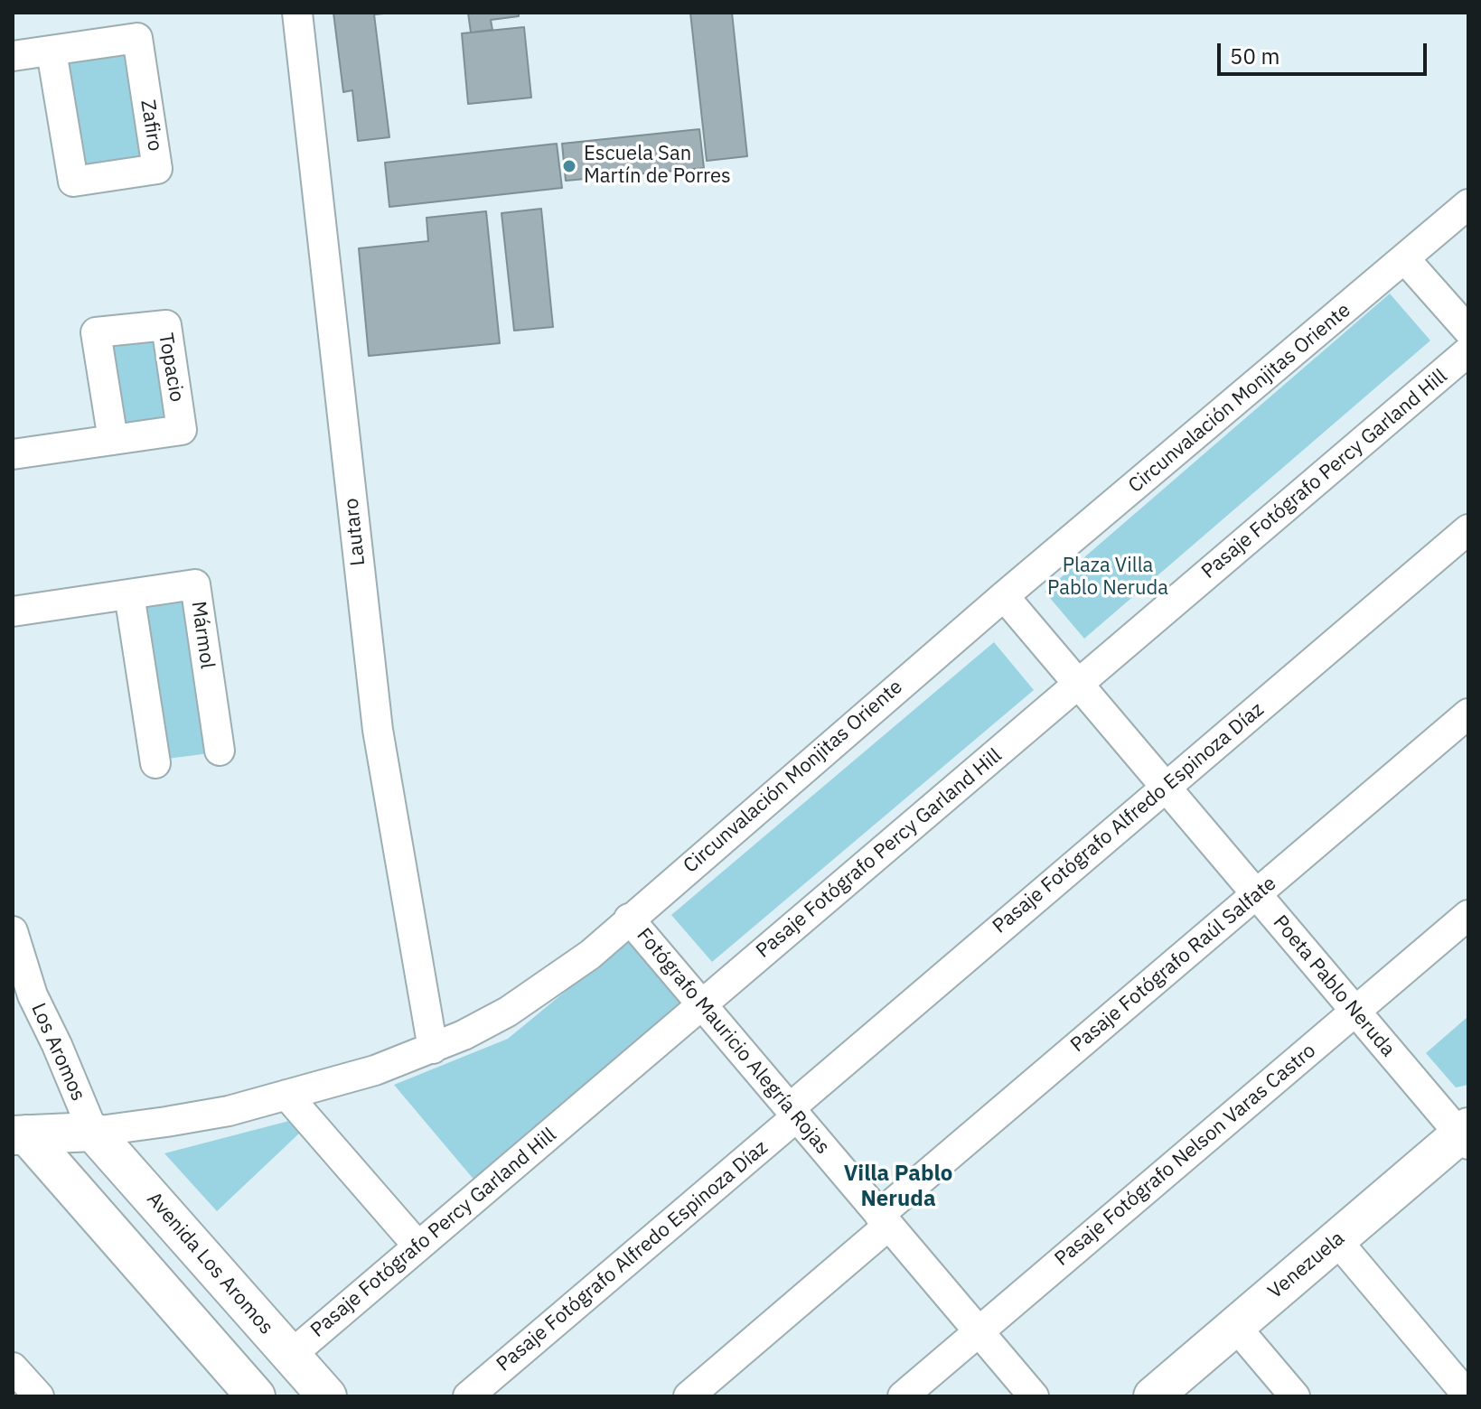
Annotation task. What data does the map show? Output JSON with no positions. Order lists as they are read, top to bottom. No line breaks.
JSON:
{"streets":{"street":["Zafiro","Circunvalación Monjitas Oriente","Pasaje Fotógrafo Percy Garland Hill","Lautaro","Mármol","Pasaje Fotógrafo Alfredo Espinoza Díaz","Pasaje Fotógrafo Raúl Salfate","Poeta Pablo Neruda","Fotógrafo Mauricio Alegría Rojas","Los Aromos","Pasaje Fotógrafo Nelson Varas Castro","Avenida Los Aromos","Venezuela"]},"crossings":[["Circunvalación Monjitas Oriente","Lautaro"],["Circunvalación Monjitas Oriente","Poeta Pablo Neruda"],["Circunvalación Monjitas Oriente","Fotógrafo Mauricio Alegría Rojas"],["Circunvalación Monjitas Oriente","Los Aromos"],["Circunvalación Monjitas Oriente","Avenida Los Aromos"],["Pasaje Fotógrafo Percy Garland Hill","Poeta Pablo Neruda"],["Pasaje Fotógrafo Percy Garland Hill","Fotógrafo Mauricio Alegría Rojas"],["Pasaje Fotógrafo Percy Garland Hill","Avenida Los Aromos"],["Pasaje Fotógrafo Alfredo Espinoza Díaz","Poeta Pablo Neruda"],["Pasaje Fotógrafo Alfredo Espinoza Díaz","Fotógrafo Mauricio Alegría Rojas"],["Pasaje Fotógrafo Raúl Salfate","Poeta Pablo Neruda"],["Pasaje Fotógrafo Raúl Salfate","Fotógrafo Mauricio Alegría Rojas"],["Poeta Pablo Neruda","Pasaje Fotógrafo Nelson Varas Castro"],["Poeta Pablo Neruda","Venezuela"],["Fotógrafo Mauricio Alegría Rojas","Pasaje Fotógrafo Nelson Varas Castro"],["Los Aromos","Avenida Los Aromos"]],"districts":["Villa Pablo Neruda"],"parks":["Plaza Villa Pablo Neruda"],"places":["Escuela San Martín de Porres"],"scale_bar":"50 m"}
